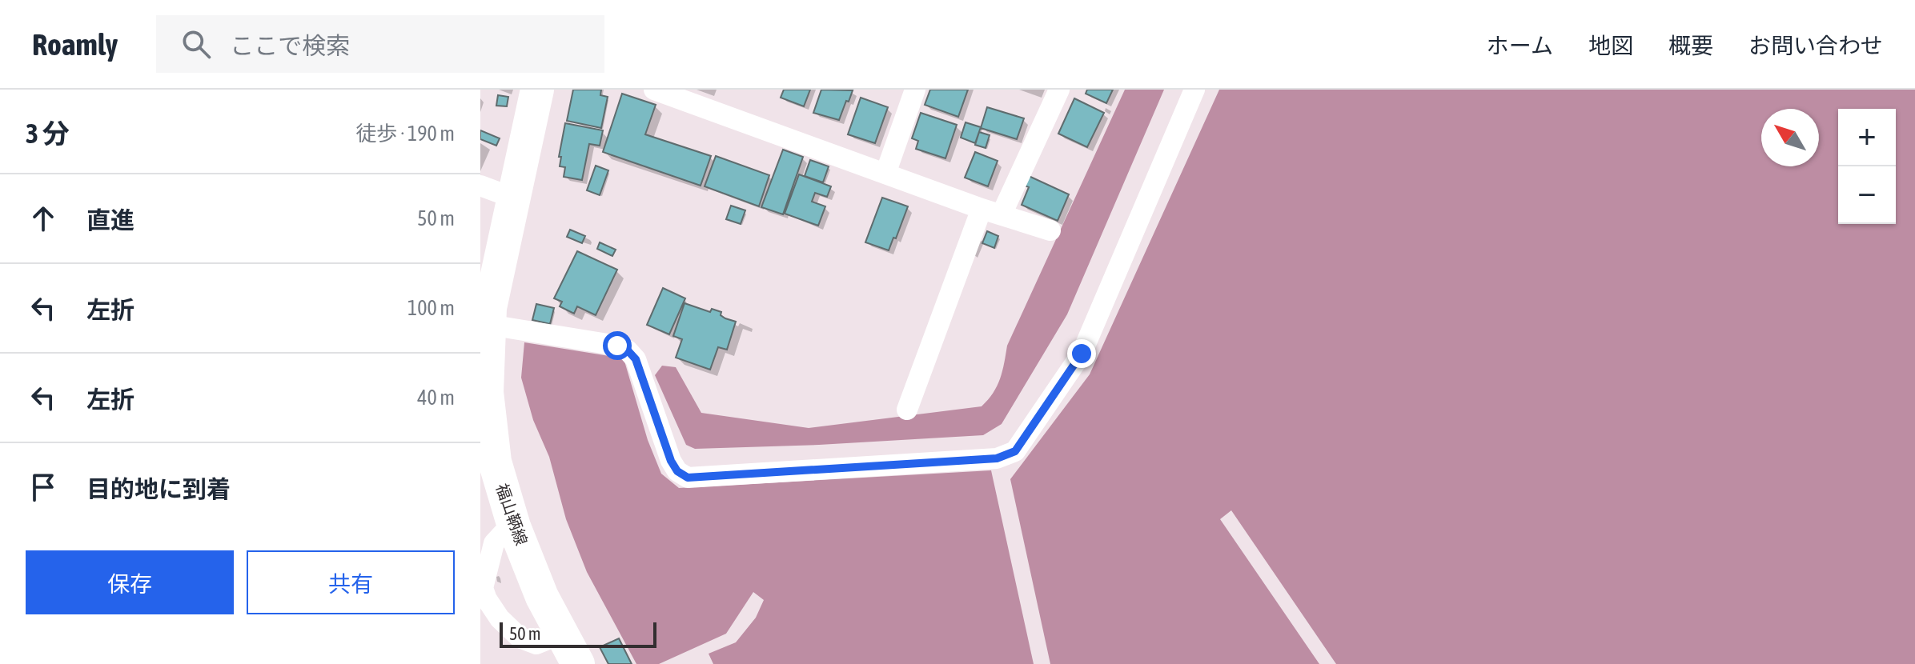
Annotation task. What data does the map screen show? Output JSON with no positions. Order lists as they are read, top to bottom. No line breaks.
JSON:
{"streets":{"main road":["福山鞆線"]},"scale_bar":"50 m","north":"top left","page":{"header":"Roamly","search":"ここで検索","nav":["ホーム","地図","概要","お問い合わせ"],"heading":["3 分","徒歩 · 190 m"],"map_buttons":["+","−"],"list":[["直進","50 m"],["左折","100 m"],["左折","40 m"],"目的地に到着"],"buttons":["保存","共有"],"scale":"50 m"}}
